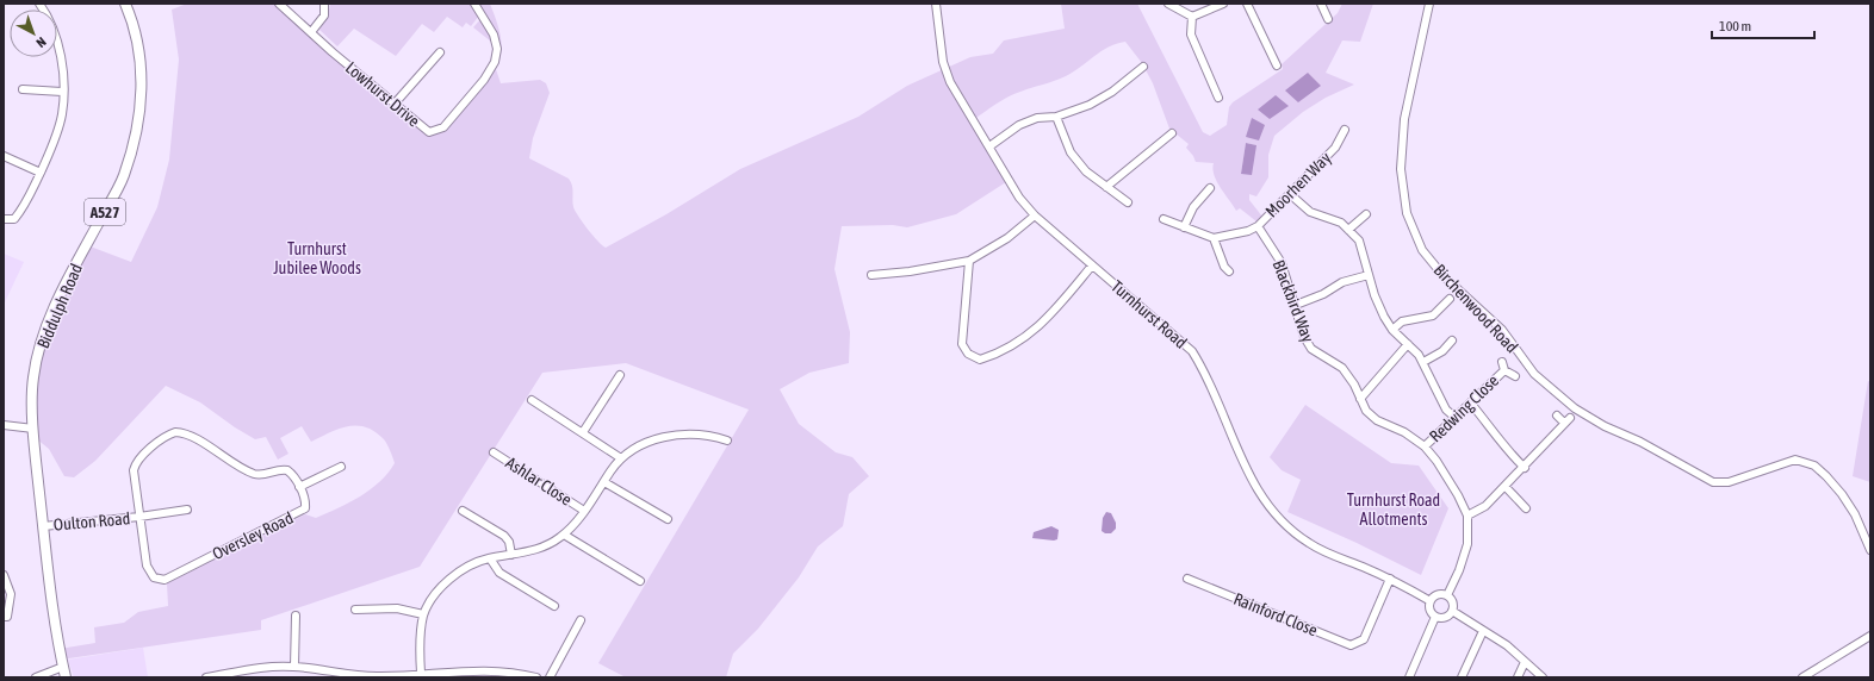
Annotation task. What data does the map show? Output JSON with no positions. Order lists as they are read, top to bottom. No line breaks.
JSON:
{"streets":{"main road":["A527","Biddulph Road"],"street":["Lowhurst Drive","Moorhen Way","Blackbird Way","Birchenwood Road","Turnhurst Road","Redwing Close","Ashlar Close","Oulton Road","Oversley Road","Rainford Close"]},"crossings":[["Moorhen Way","Blackbird Way"],["Blackbird Way","Turnhurst Road"],["Blackbird Way","Redwing Close"],["Biddulph Road","Oulton Road"],["Turnhurst Road","Rainford Close"],["Oulton Road","Oversley Road"]],"parks":["Turnhurst Jubilee Woods","Turnhurst Road Allotments"],"scale_bar":"100 m","north":"bottom right"}
